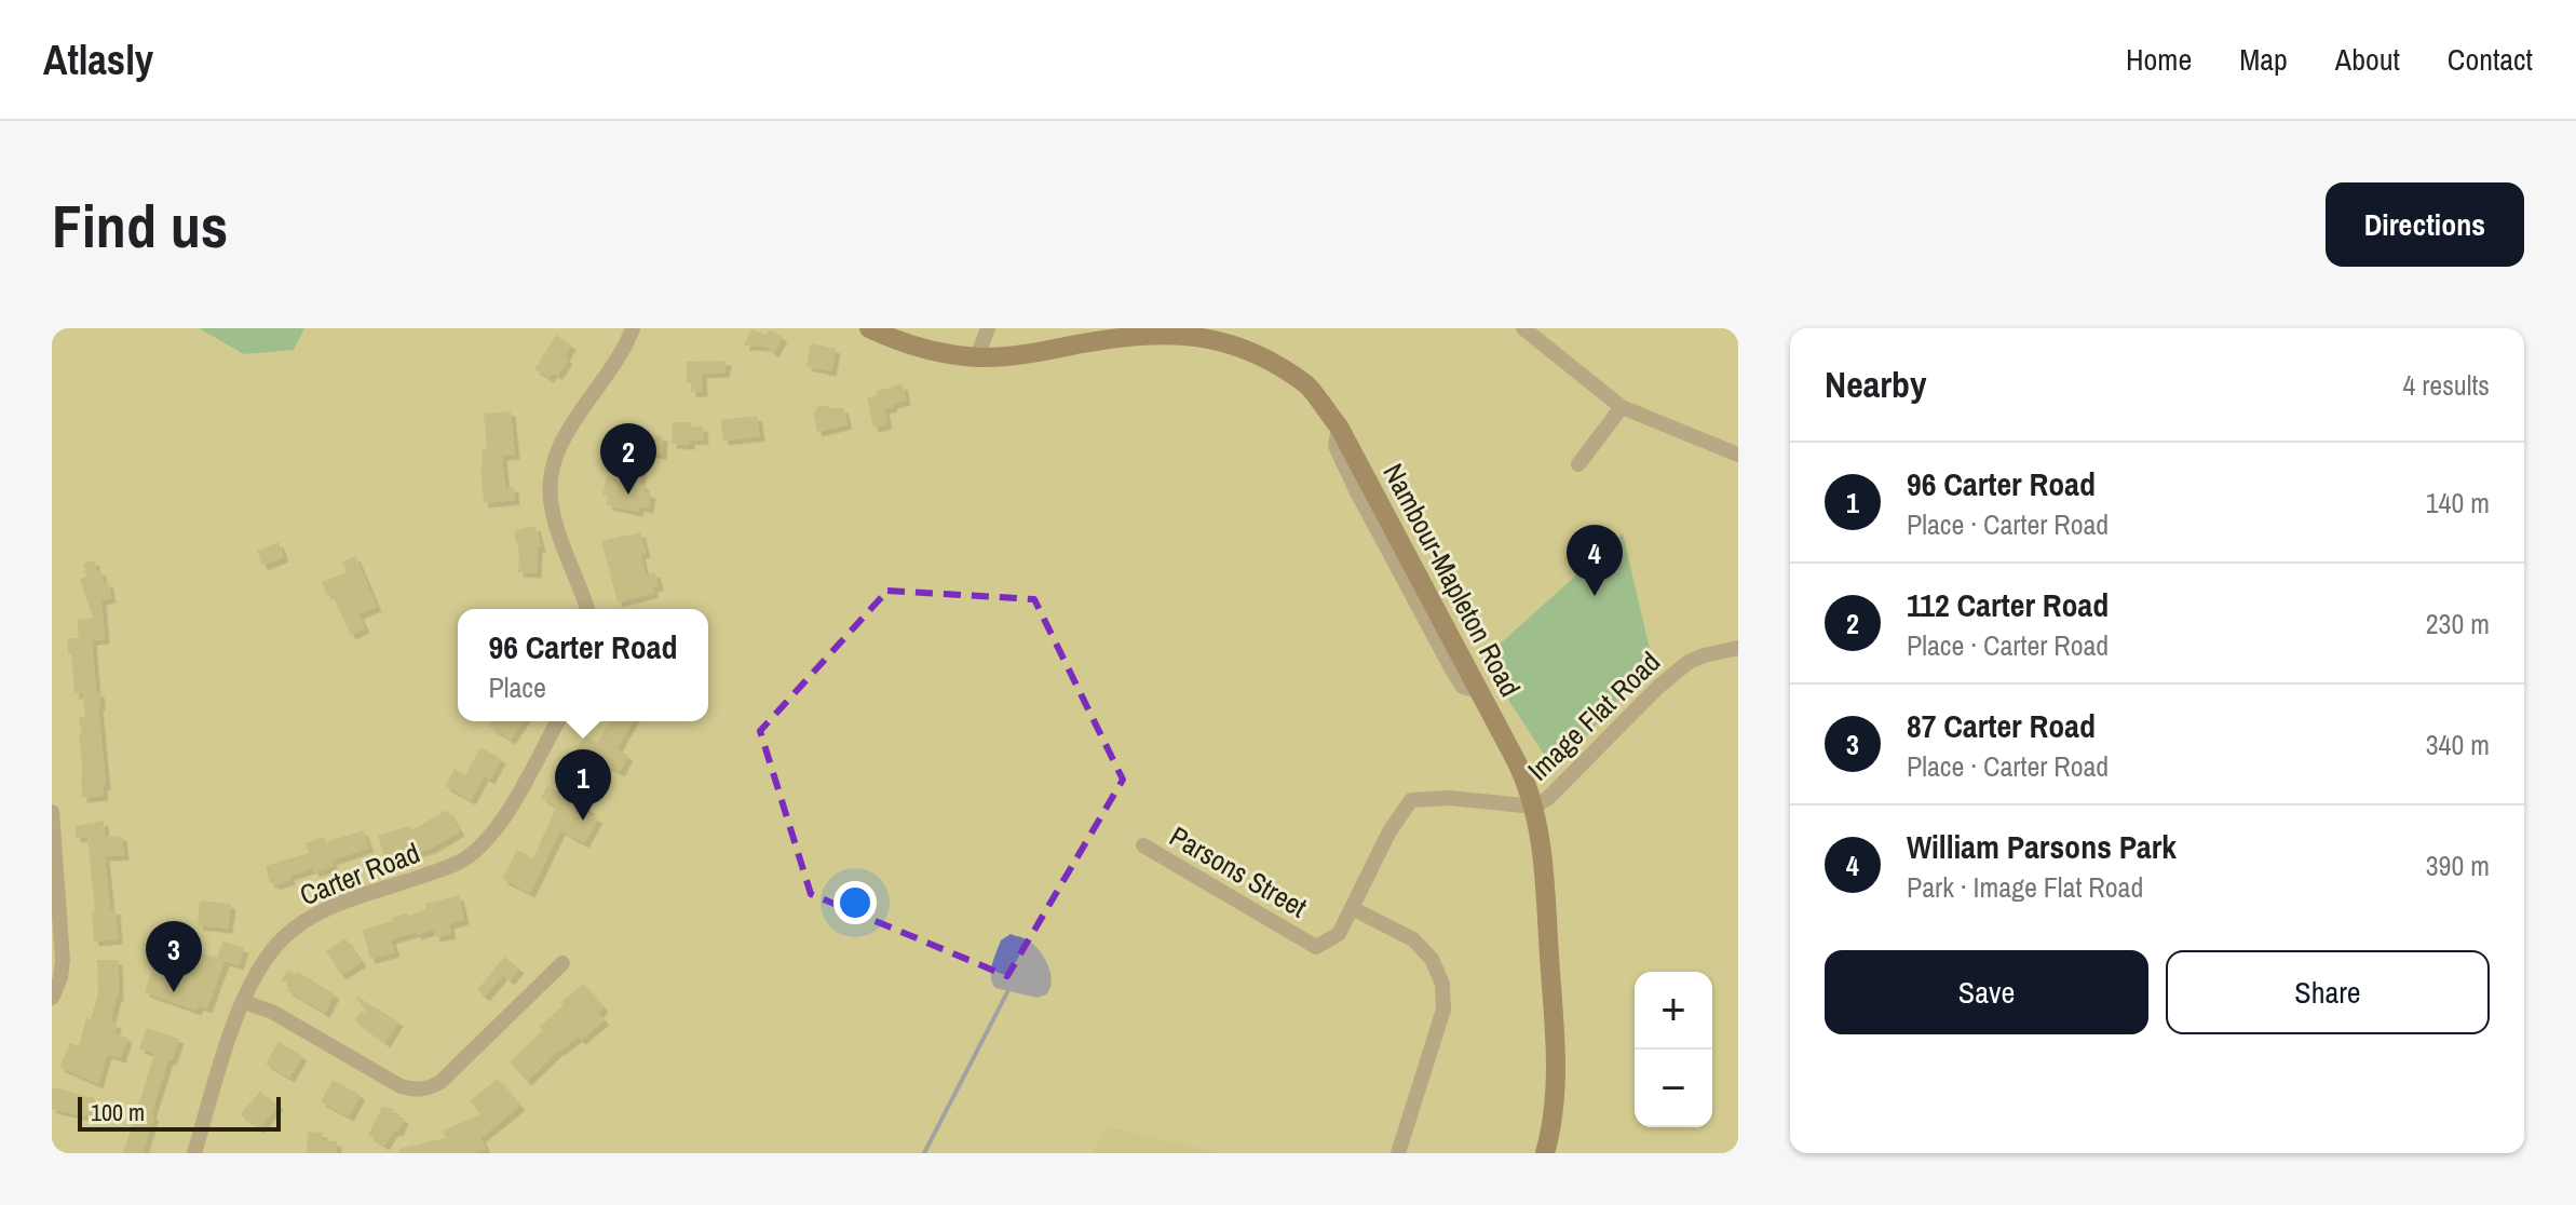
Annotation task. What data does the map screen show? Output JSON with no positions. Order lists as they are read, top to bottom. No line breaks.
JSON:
{"streets":{"main road":["Nambour-Mapleton Road"],"street":["Image Flat Road","Parsons Street","Carter Road"]},"crossings":[["Nambour-Mapleton Road","Image Flat Road"],["Nambour-Mapleton Road","Parsons Street"],["Image Flat Road","Parsons Street"]],"scale_bar":"100 m","page":{"header":"Atlasly","nav":["Home","Map","About","Contact"],"buttons":["Directions",["Save","Share"]],"title":"Find us","heading":["Nearby","4 results"],"pins":["2","4","1","3"],"list":[{"mark":"1","name":"96 Carter Road","note":"Place · Carter Road","value":"140 m"},{"mark":"2","name":"112 Carter Road","note":"Place · Carter Road","value":"230 m"},{"mark":"3","name":"87 Carter Road","note":"Place · Carter Road","value":"340 m"},{"mark":"4","name":"William Parsons Park","note":"Park · Image Flat Road","value":"390 m"}],"popup":["96 Carter Road","Place"],"map_buttons":["+","−"],"scale":"100 m"}}
